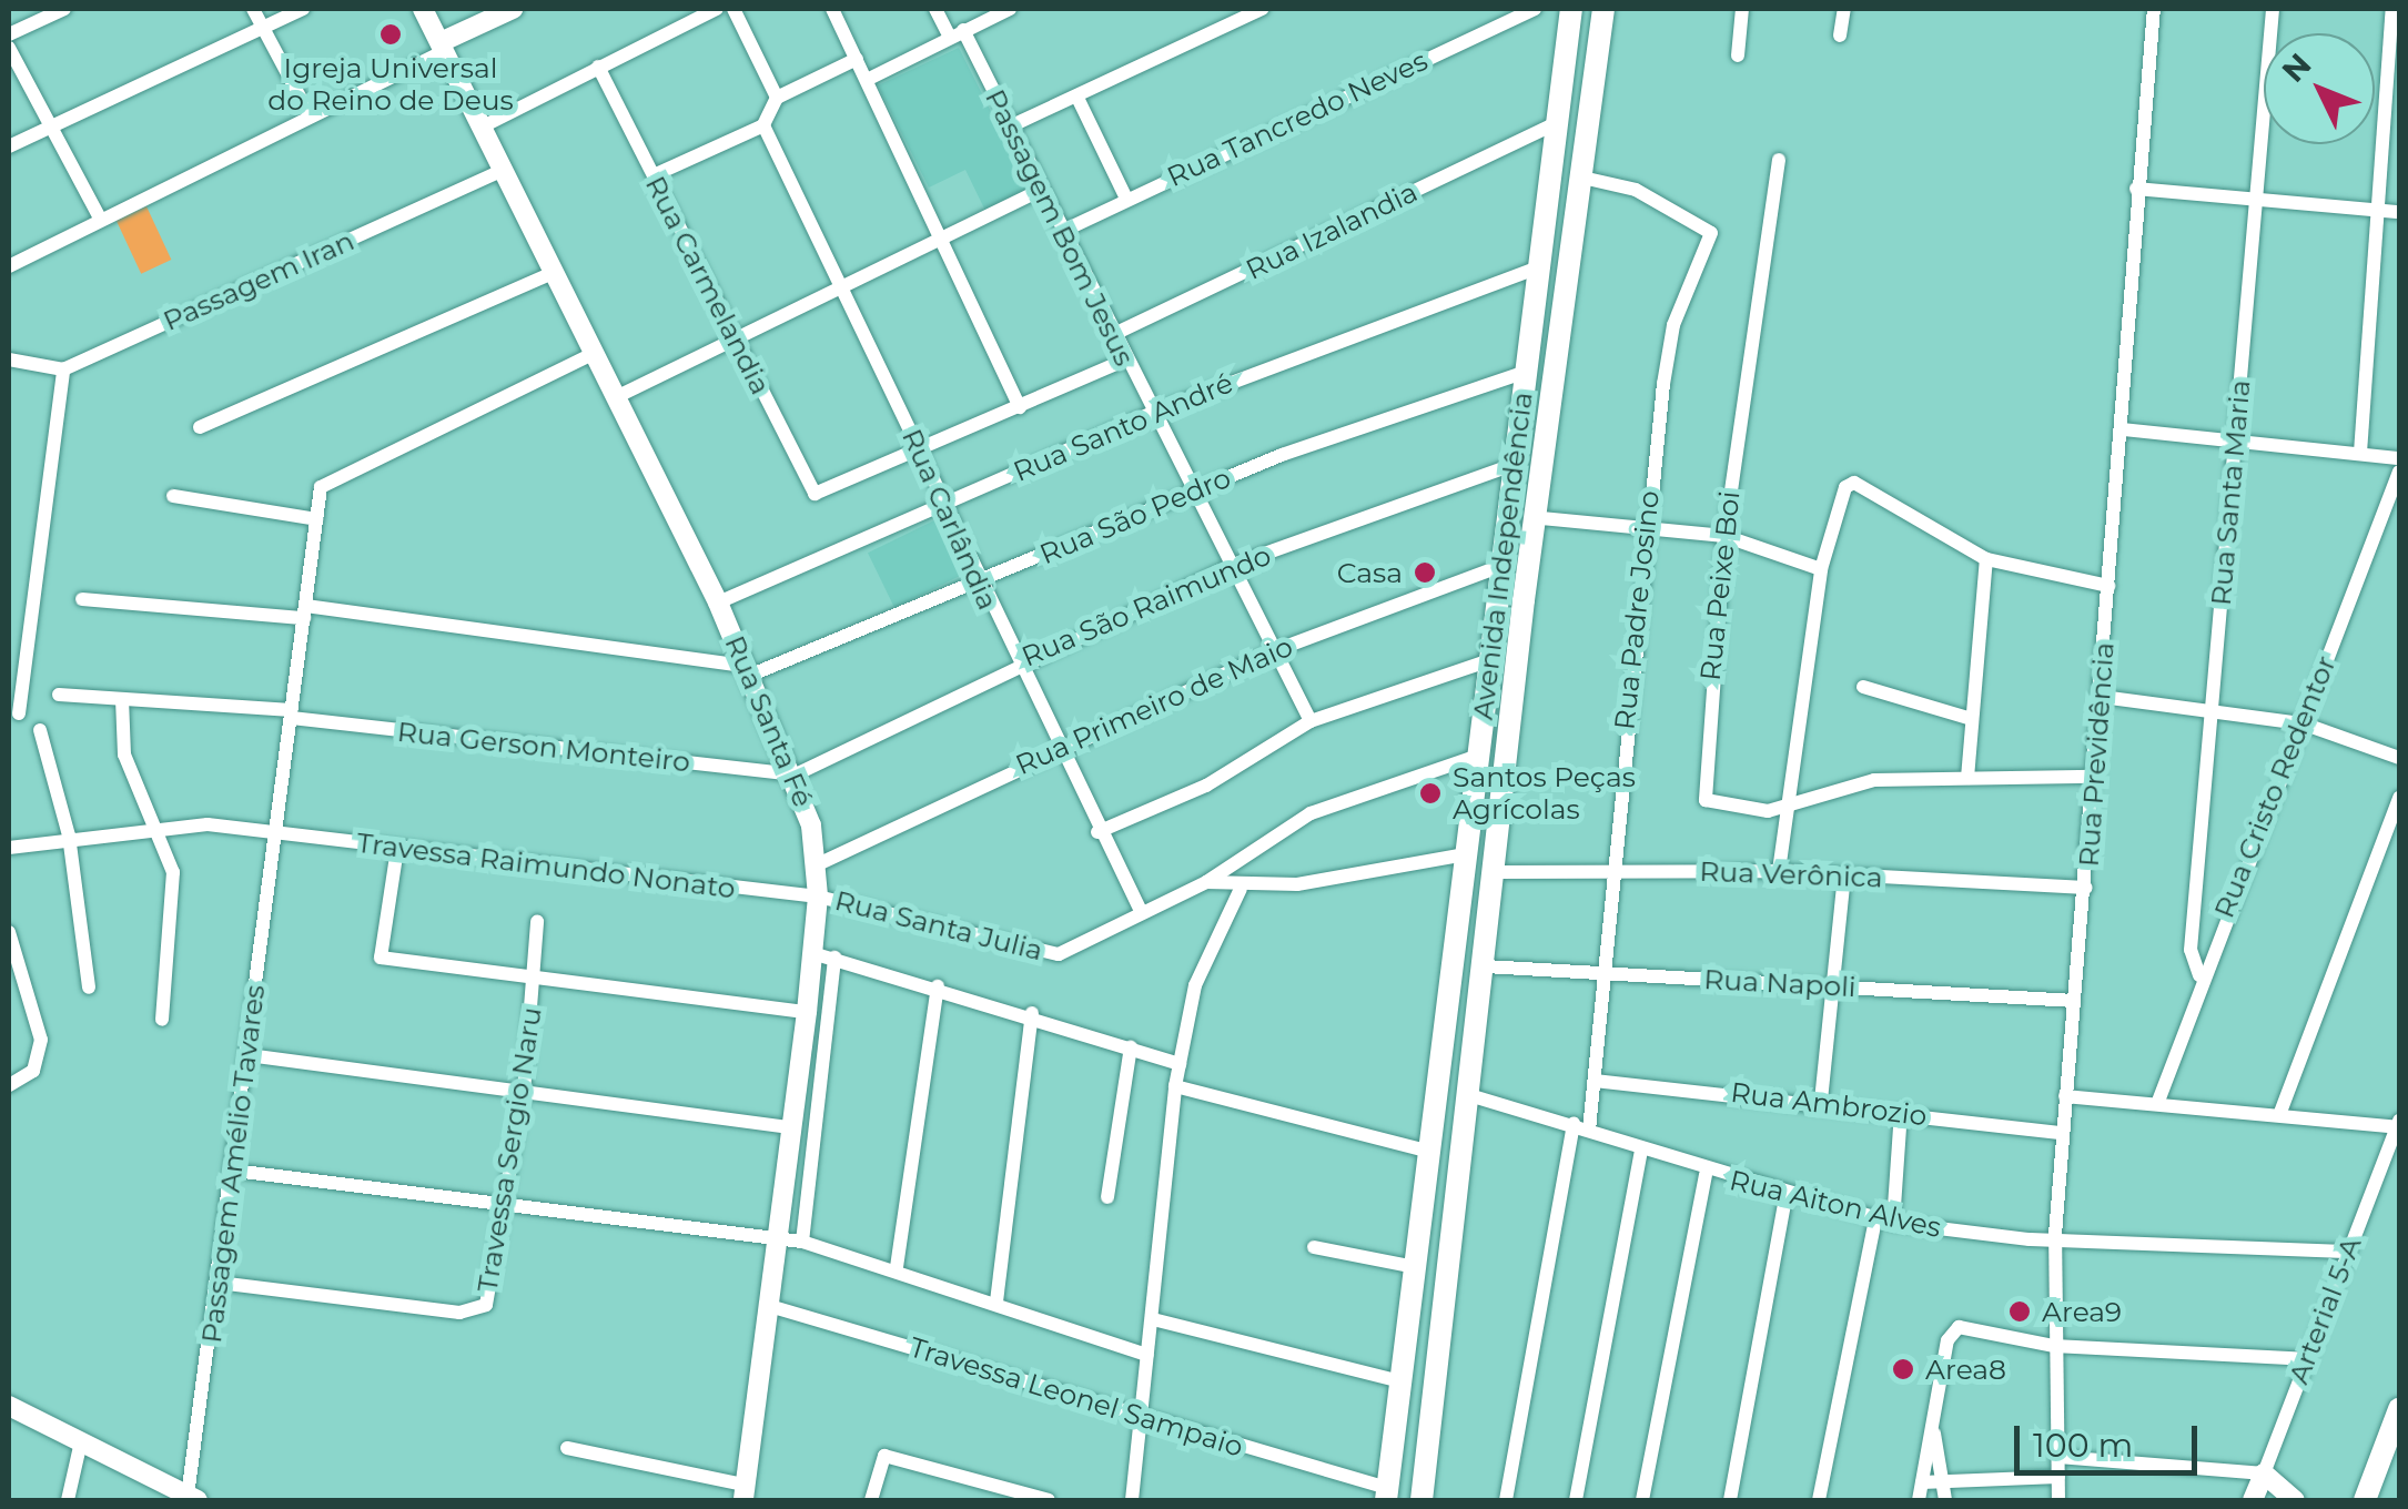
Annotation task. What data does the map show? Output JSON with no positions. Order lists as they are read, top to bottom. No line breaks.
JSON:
{"streets":{"main road":["Avenida Independência"],"street":["Rua Tancredo Neves","Passagem Bom Jesus","Rua Izalandia","Passagem Iran","Rua Carmelandia","Rua Santo André","Rua Santa Maria","Rua São Pedro","Rua Carlândia","Rua Peixe Boi","Rua São Raimundo","Rua Padre Josino","Rua Primeiro de Maio","Rua Santa Fé","Rua Gerson Monteiro","Rua Previdência","Rua Cristo Redentor","Travessa Raimundo Nonato","Rua Verônica","Rua Santa Julia","Rua Napoli","Rua Ambrozio","Travessa Sergio Naru","Passagem Amélio Tavares","Rua Aiton Alves","Arterial 5-A","Travessa Leonel Sampaio"]},"crossings":[["Rua Tancredo Neves","Passagem Bom Jesus"],["Passagem Bom Jesus","Rua Izalandia"],["Passagem Bom Jesus","Rua Santo André"],["Passagem Bom Jesus","Rua São Pedro"],["Passagem Bom Jesus","Rua São Raimundo"],["Passagem Bom Jesus","Rua Primeiro de Maio"],["Rua Izalandia","Avenida Independência"],["Passagem Iran","Rua Santa Fé"],["Rua Carmelandia","Rua Carlândia"],["Rua Santo André","Rua Carlândia"],["Rua Santo André","Avenida Independência"],["Rua Santo André","Rua Santa Fé"],["Rua Santa Maria","Rua Cristo Redentor"],["Rua São Pedro","Rua Carlândia"],["Rua São Pedro","Avenida Independência"],["Rua São Pedro","Rua Santa Fé"],["Rua Carlândia","Rua São Raimundo"],["Rua Carlândia","Rua Primeiro de Maio"],["Rua Carlândia","Rua Santa Julia"],["Avenida Independência","Rua São Raimundo"],["Avenida Independência","Rua Padre Josino"],["Avenida Independência","Rua Primeiro de Maio"],["Avenida Independência","Rua Verônica"],["Avenida Independência","Rua Santa Julia"],["Avenida Independência","Rua Napoli"],["Avenida Independência","Rua Aiton Alves"],["Avenida Independência","Travessa Leonel Sampaio"],["Rua São Raimundo","Rua Santa Fé"],["Rua São Raimundo","Rua Gerson Monteiro"],["Rua Padre Josino","Rua Verônica"],["Rua Padre Josino","Rua Napoli"],["Rua Padre Josino","Rua Ambrozio"],["Rua Padre Josino","Rua Aiton Alves"],["Rua Primeiro de Maio","Rua Santa Fé"],["Rua Santa Fé","Rua Gerson Monteiro"],["Rua Santa Fé","Travessa Raimundo Nonato"],["Rua Santa Fé","Rua Santa Julia"],["Rua Santa Fé","Passagem Amélio Tavares"],["Rua Santa Fé","Travessa Leonel Sampaio"],["Rua Gerson Monteiro","Passagem Amélio Tavares"],["Rua Previdência","Rua Verônica"],["Rua Previdência","Rua Napoli"],["Rua Previdência","Rua Ambrozio"],["Rua Previdência","Rua Aiton Alves"],["Travessa Raimundo Nonato","Rua Santa Julia"],["Travessa Raimundo Nonato","Passagem Amélio Tavares"],["Travessa Sergio Naru","Passagem Amélio Tavares"],["Rua Aiton Alves","Arterial 5-A"]],"places":["Igreja Universal do Reino de Deus","Casa","Santos Peças Agrícolas","Area9","Area8"],"scale_bar":"100 m","north":"top left"}
